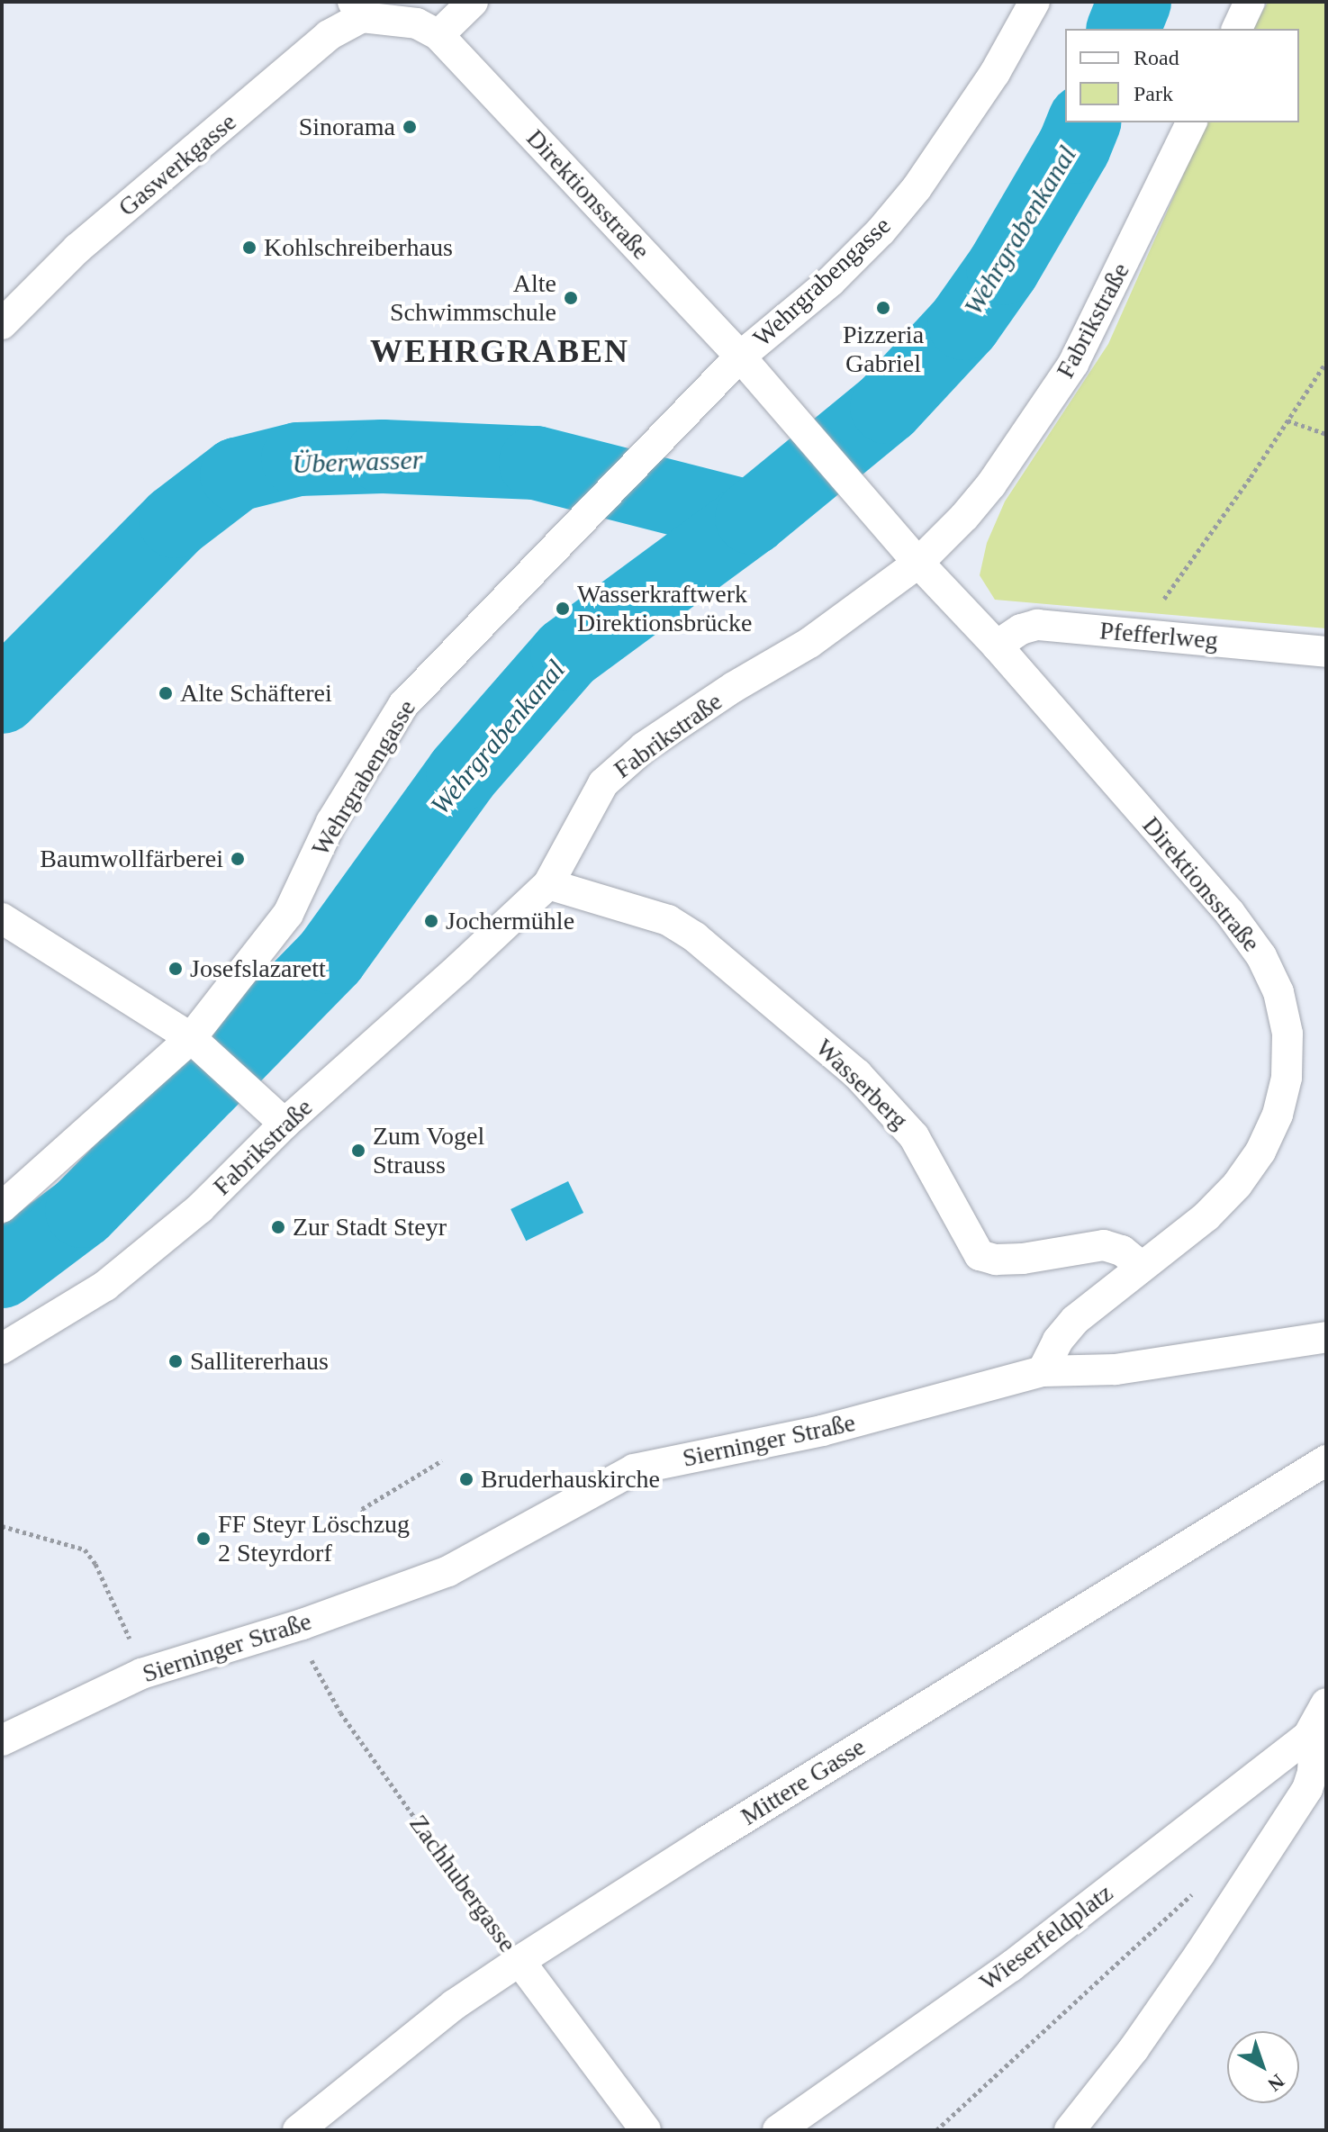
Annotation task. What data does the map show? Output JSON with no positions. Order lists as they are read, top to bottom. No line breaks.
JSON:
{"streets":{"street":["Gaswerkgasse","Direktionsstraße","Wehrgrabengasse","Fabrikstraße","Pfefferlweg","Wasserberg","Sierninger Straße","Mittere Gasse","Zachhubergasse","Wieserfeldplatz"]},"crossings":[["Gaswerkgasse","Direktionsstraße"],["Direktionsstraße","Wehrgrabengasse"],["Direktionsstraße","Fabrikstraße"],["Direktionsstraße","Pfefferlweg"],["Direktionsstraße","Wasserberg"],["Direktionsstraße","Sierninger Straße"],["Fabrikstraße","Wasserberg"],["Sierninger Straße","Zachhubergasse"],["Mittere Gasse","Zachhubergasse"]],"districts":["WEHRGRABEN"],"water":["Wehrgrabenkanal","Überwasser"],"places":["Sinorama","Kohlschreiberhaus","Alte Schwimmschule","Pizzeria Gabriel","Wasserkraftwerk Direktionsbrücke","Alte Schäfterei","Baumwollfärberei","Jochermühle","Josefslazarett","Zum Vogel Strauss","Zur Stadt Steyr","Sallitererhaus","Bruderhauskirche","FF Steyr Löschzug 2 Steyrdorf"],"legend":["Road","Park"],"north":"bottom right"}
